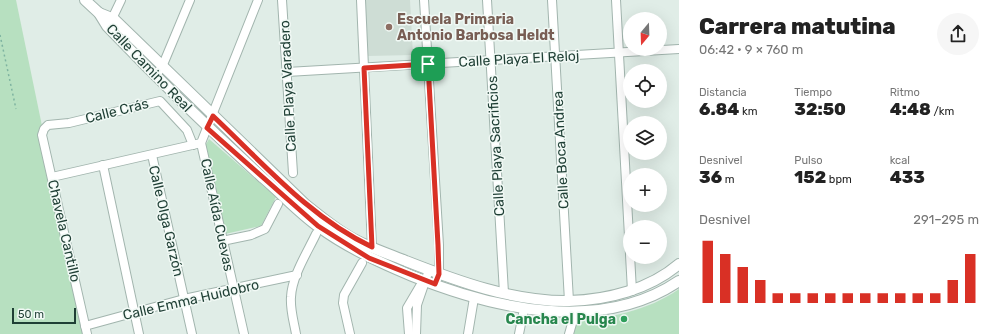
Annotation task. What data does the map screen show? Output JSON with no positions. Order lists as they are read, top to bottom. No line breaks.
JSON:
{"streets":{"street":["Calle Playa El Reloj","Calle Camino Real","Calle Playa Varadero","Calle Crás","Calle Playa Sacrificios","Calle Boca Andrea","Calle Aída Cuevas","Calle Olga Garzón","Chavela Cantillo","Calle Emma Huidobro"]},"crossings":[["Calle Playa El Reloj","Calle Playa Varadero"],["Calle Playa El Reloj","Calle Playa Sacrificios"],["Calle Playa El Reloj","Calle Boca Andrea"],["Calle Camino Real","Calle Playa Sacrificios"],["Calle Camino Real","Calle Boca Andrea"],["Calle Crás","Calle Aída Cuevas"],["Calle Crás","Chavela Cantillo"],["Calle Aída Cuevas","Calle Emma Huidobro"],["Calle Olga Garzón","Calle Emma Huidobro"],["Chavela Cantillo","Calle Emma Huidobro"]],"places":["Escuela Primaria Antonio Barbosa Heldt","Cancha el Pulga"],"scale_bar":"50 m","north":"bottom","page":{"heading":["Carrera matutina","06:42 · 9 × 760 m"],"map_buttons":["+","−"],"stats":[["Distancia","6.84 km"],["Tiempo","32:50"],["Ritmo","4:48 /km"],["Desnivel","36 m"],["Pulso","152 bpm"],["kcal","433"]],"chart":["Desnivel","291–295 m"],"scale":"50 m"}}
